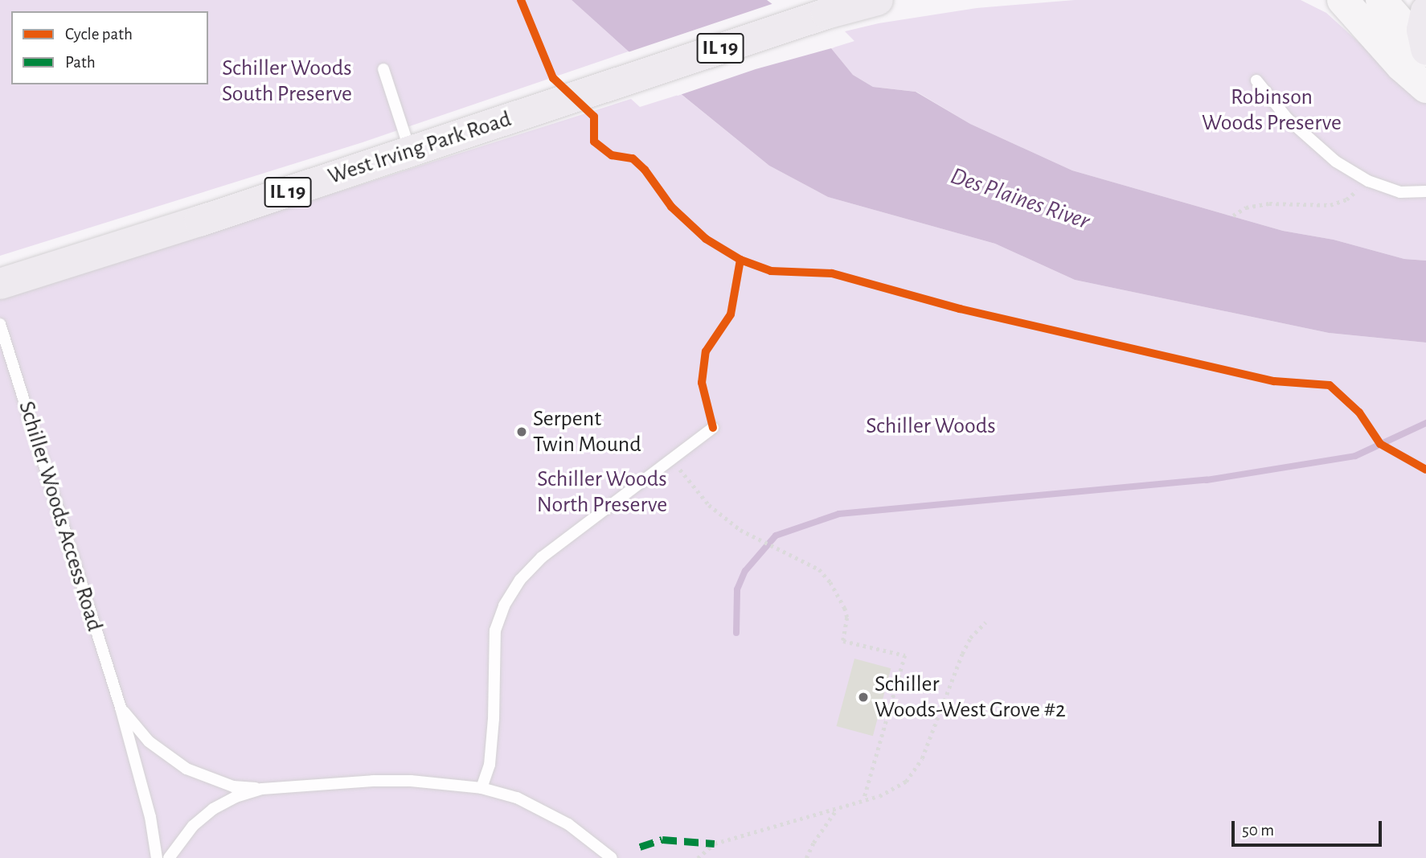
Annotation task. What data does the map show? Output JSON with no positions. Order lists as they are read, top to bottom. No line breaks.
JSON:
{"streets":{"main road":["IL 19","West Irving Park Road"],"lane":["Schiller Woods Access Road"]},"water":["Des Plaines River"],"parks":["Schiller Woods South Preserve","Robinson Woods Preserve","Schiller Woods","Schiller Woods North Preserve"],"places":["Serpent Twin Mound","Schiller Woods-West Grove #2"],"legend":["Cycle path","Path"],"scale_bar":"50 m"}
